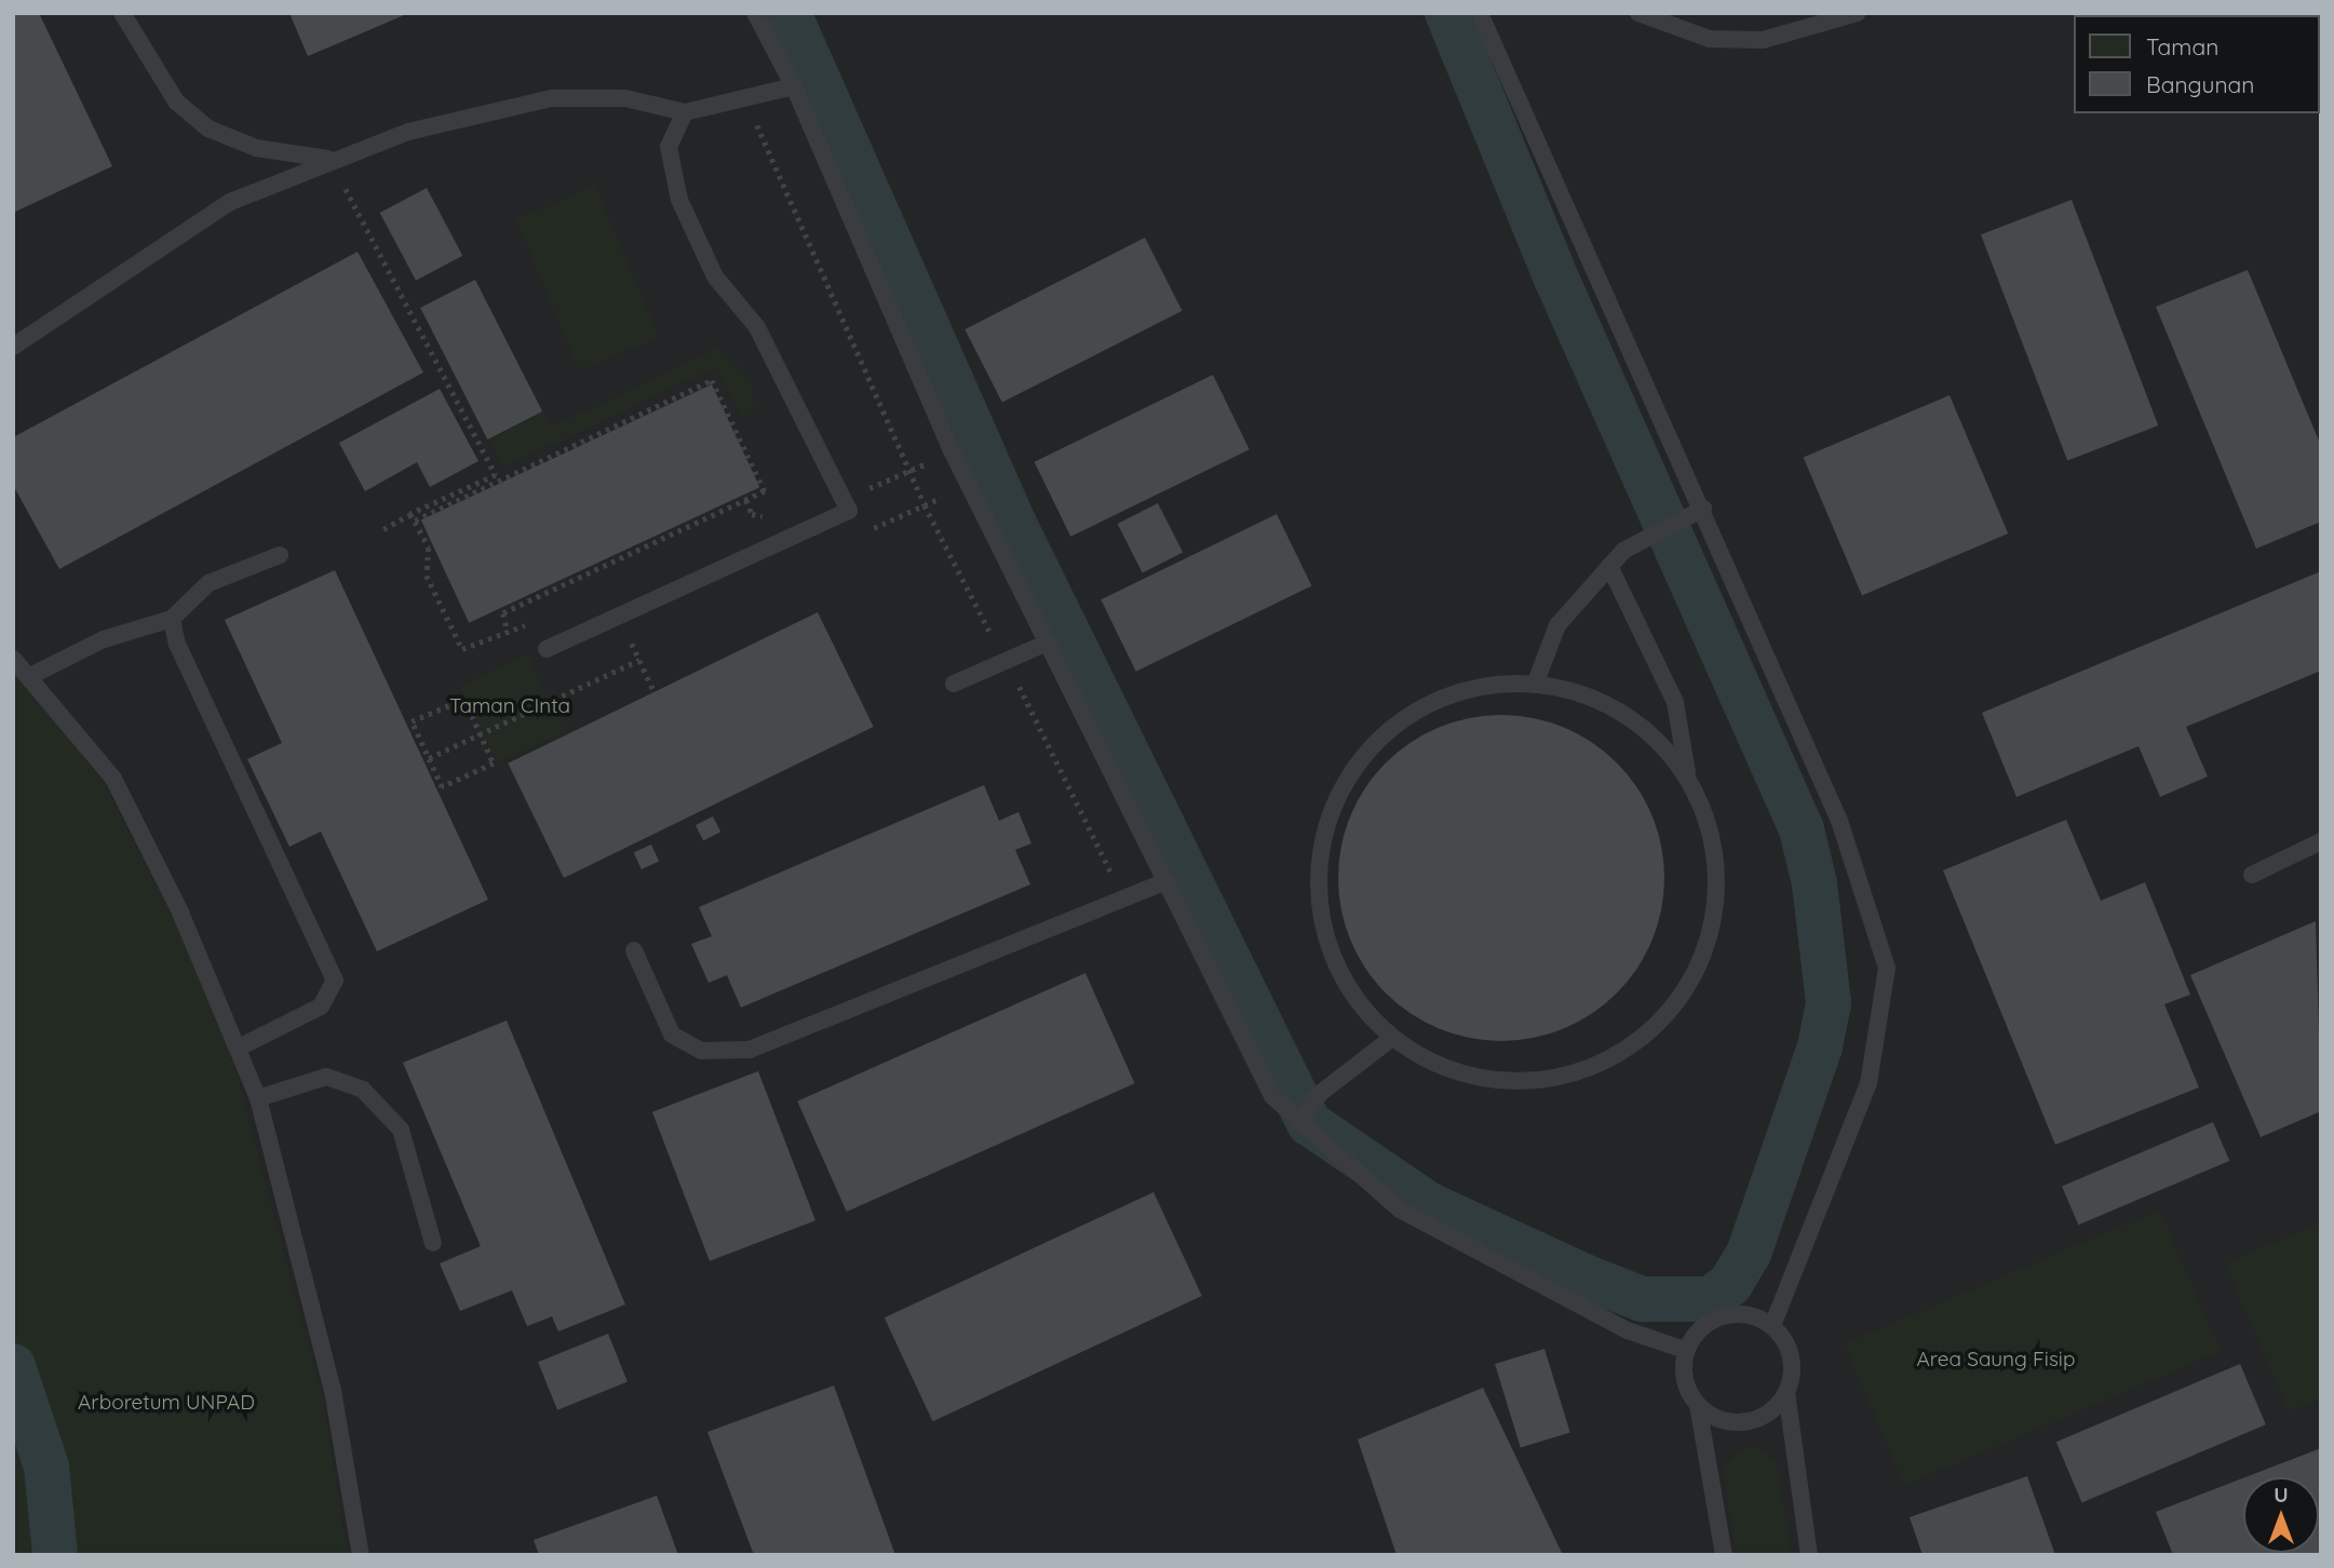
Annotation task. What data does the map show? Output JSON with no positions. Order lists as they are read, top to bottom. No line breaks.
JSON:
{"parks":["Taman CInta","Area Saung Fisip","Arboretum UNPAD"],"legend":["Taman","Bangunan"],"north":"top"}
